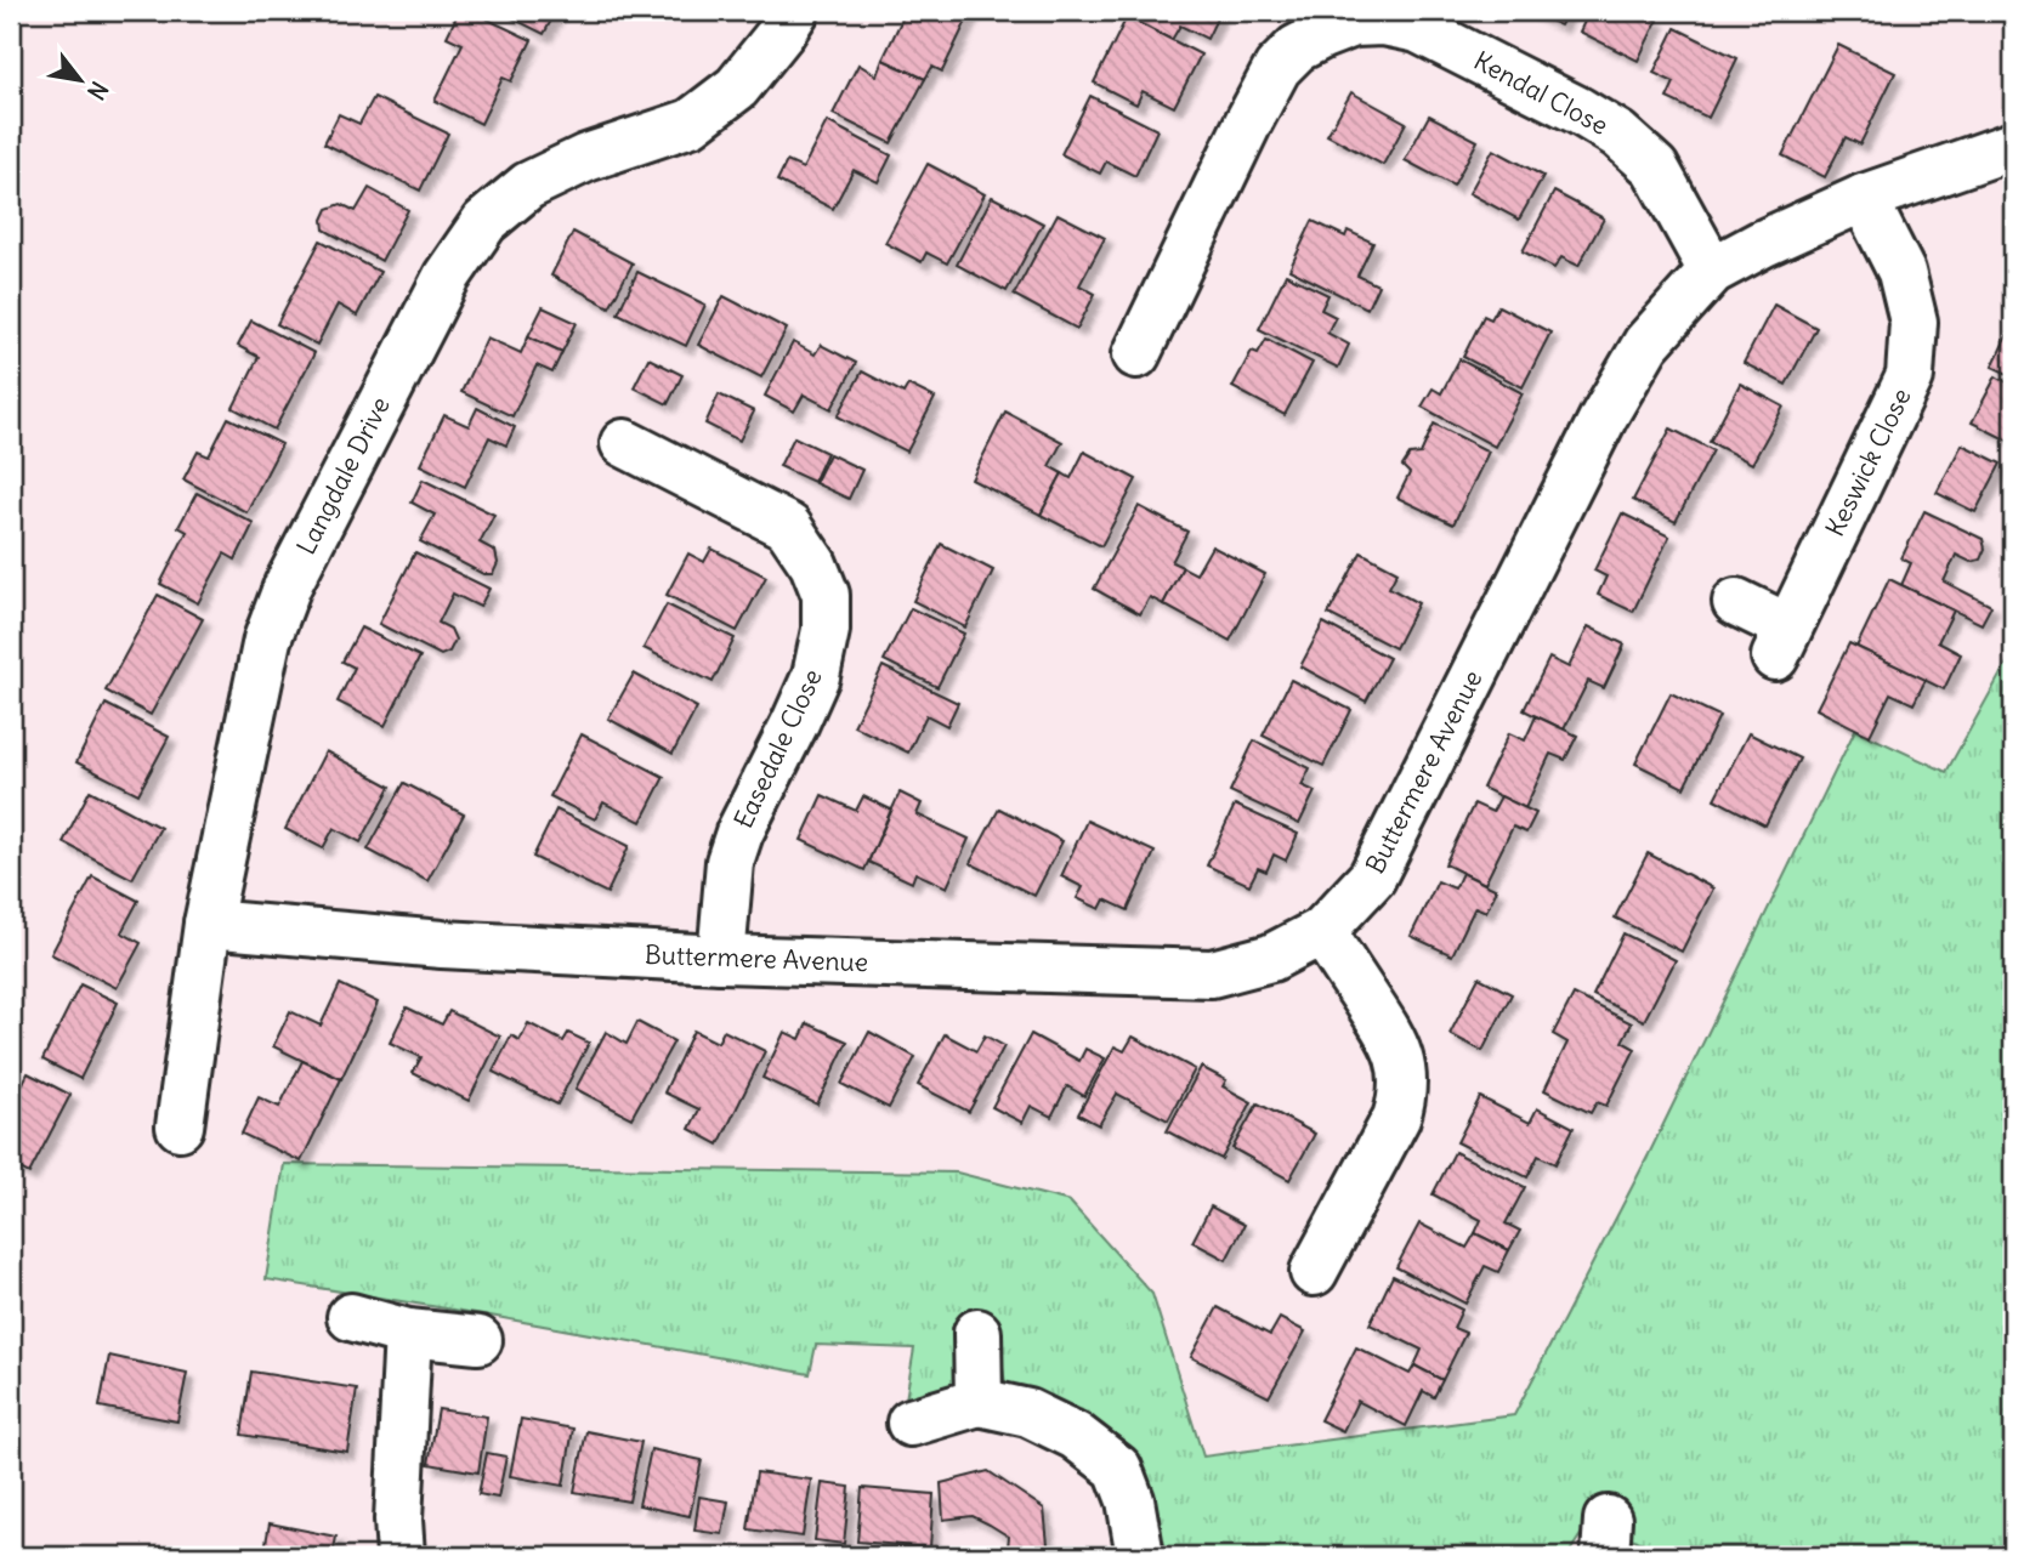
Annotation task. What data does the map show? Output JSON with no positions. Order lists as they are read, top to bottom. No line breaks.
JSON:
{"streets":{"street":["Kendal Close","Keswick Close","Langdale Drive","Easedale Close","Buttermere Avenue"]},"crossings":[["Kendal Close","Buttermere Avenue"],["Keswick Close","Buttermere Avenue"],["Langdale Drive","Buttermere Avenue"],["Easedale Close","Buttermere Avenue"]],"north":"bottom right"}
